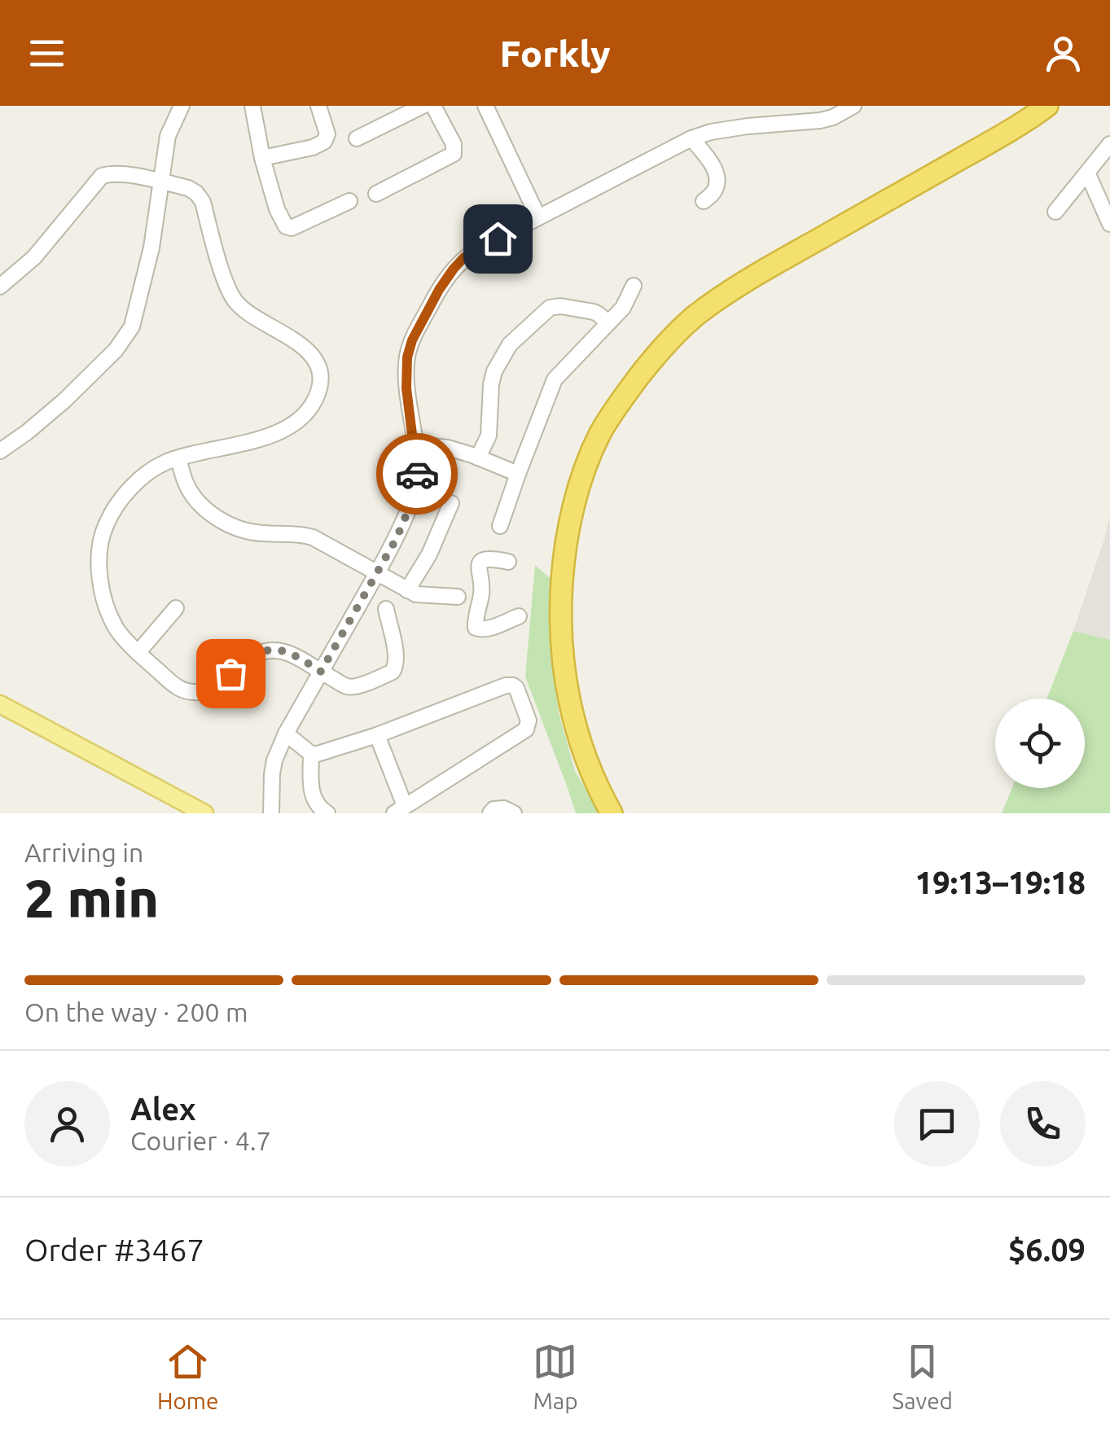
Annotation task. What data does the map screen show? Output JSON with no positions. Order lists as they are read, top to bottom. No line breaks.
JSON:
{"page":{"header":"Forkly","heading":["2 min","Arriving in","19:13–19:18"],"panel":["Alex","Courier · 4.7","Order #3467","$6.09"],"bar":"On the way · 200 m","tabs":["Home","Map","Saved"]}}
